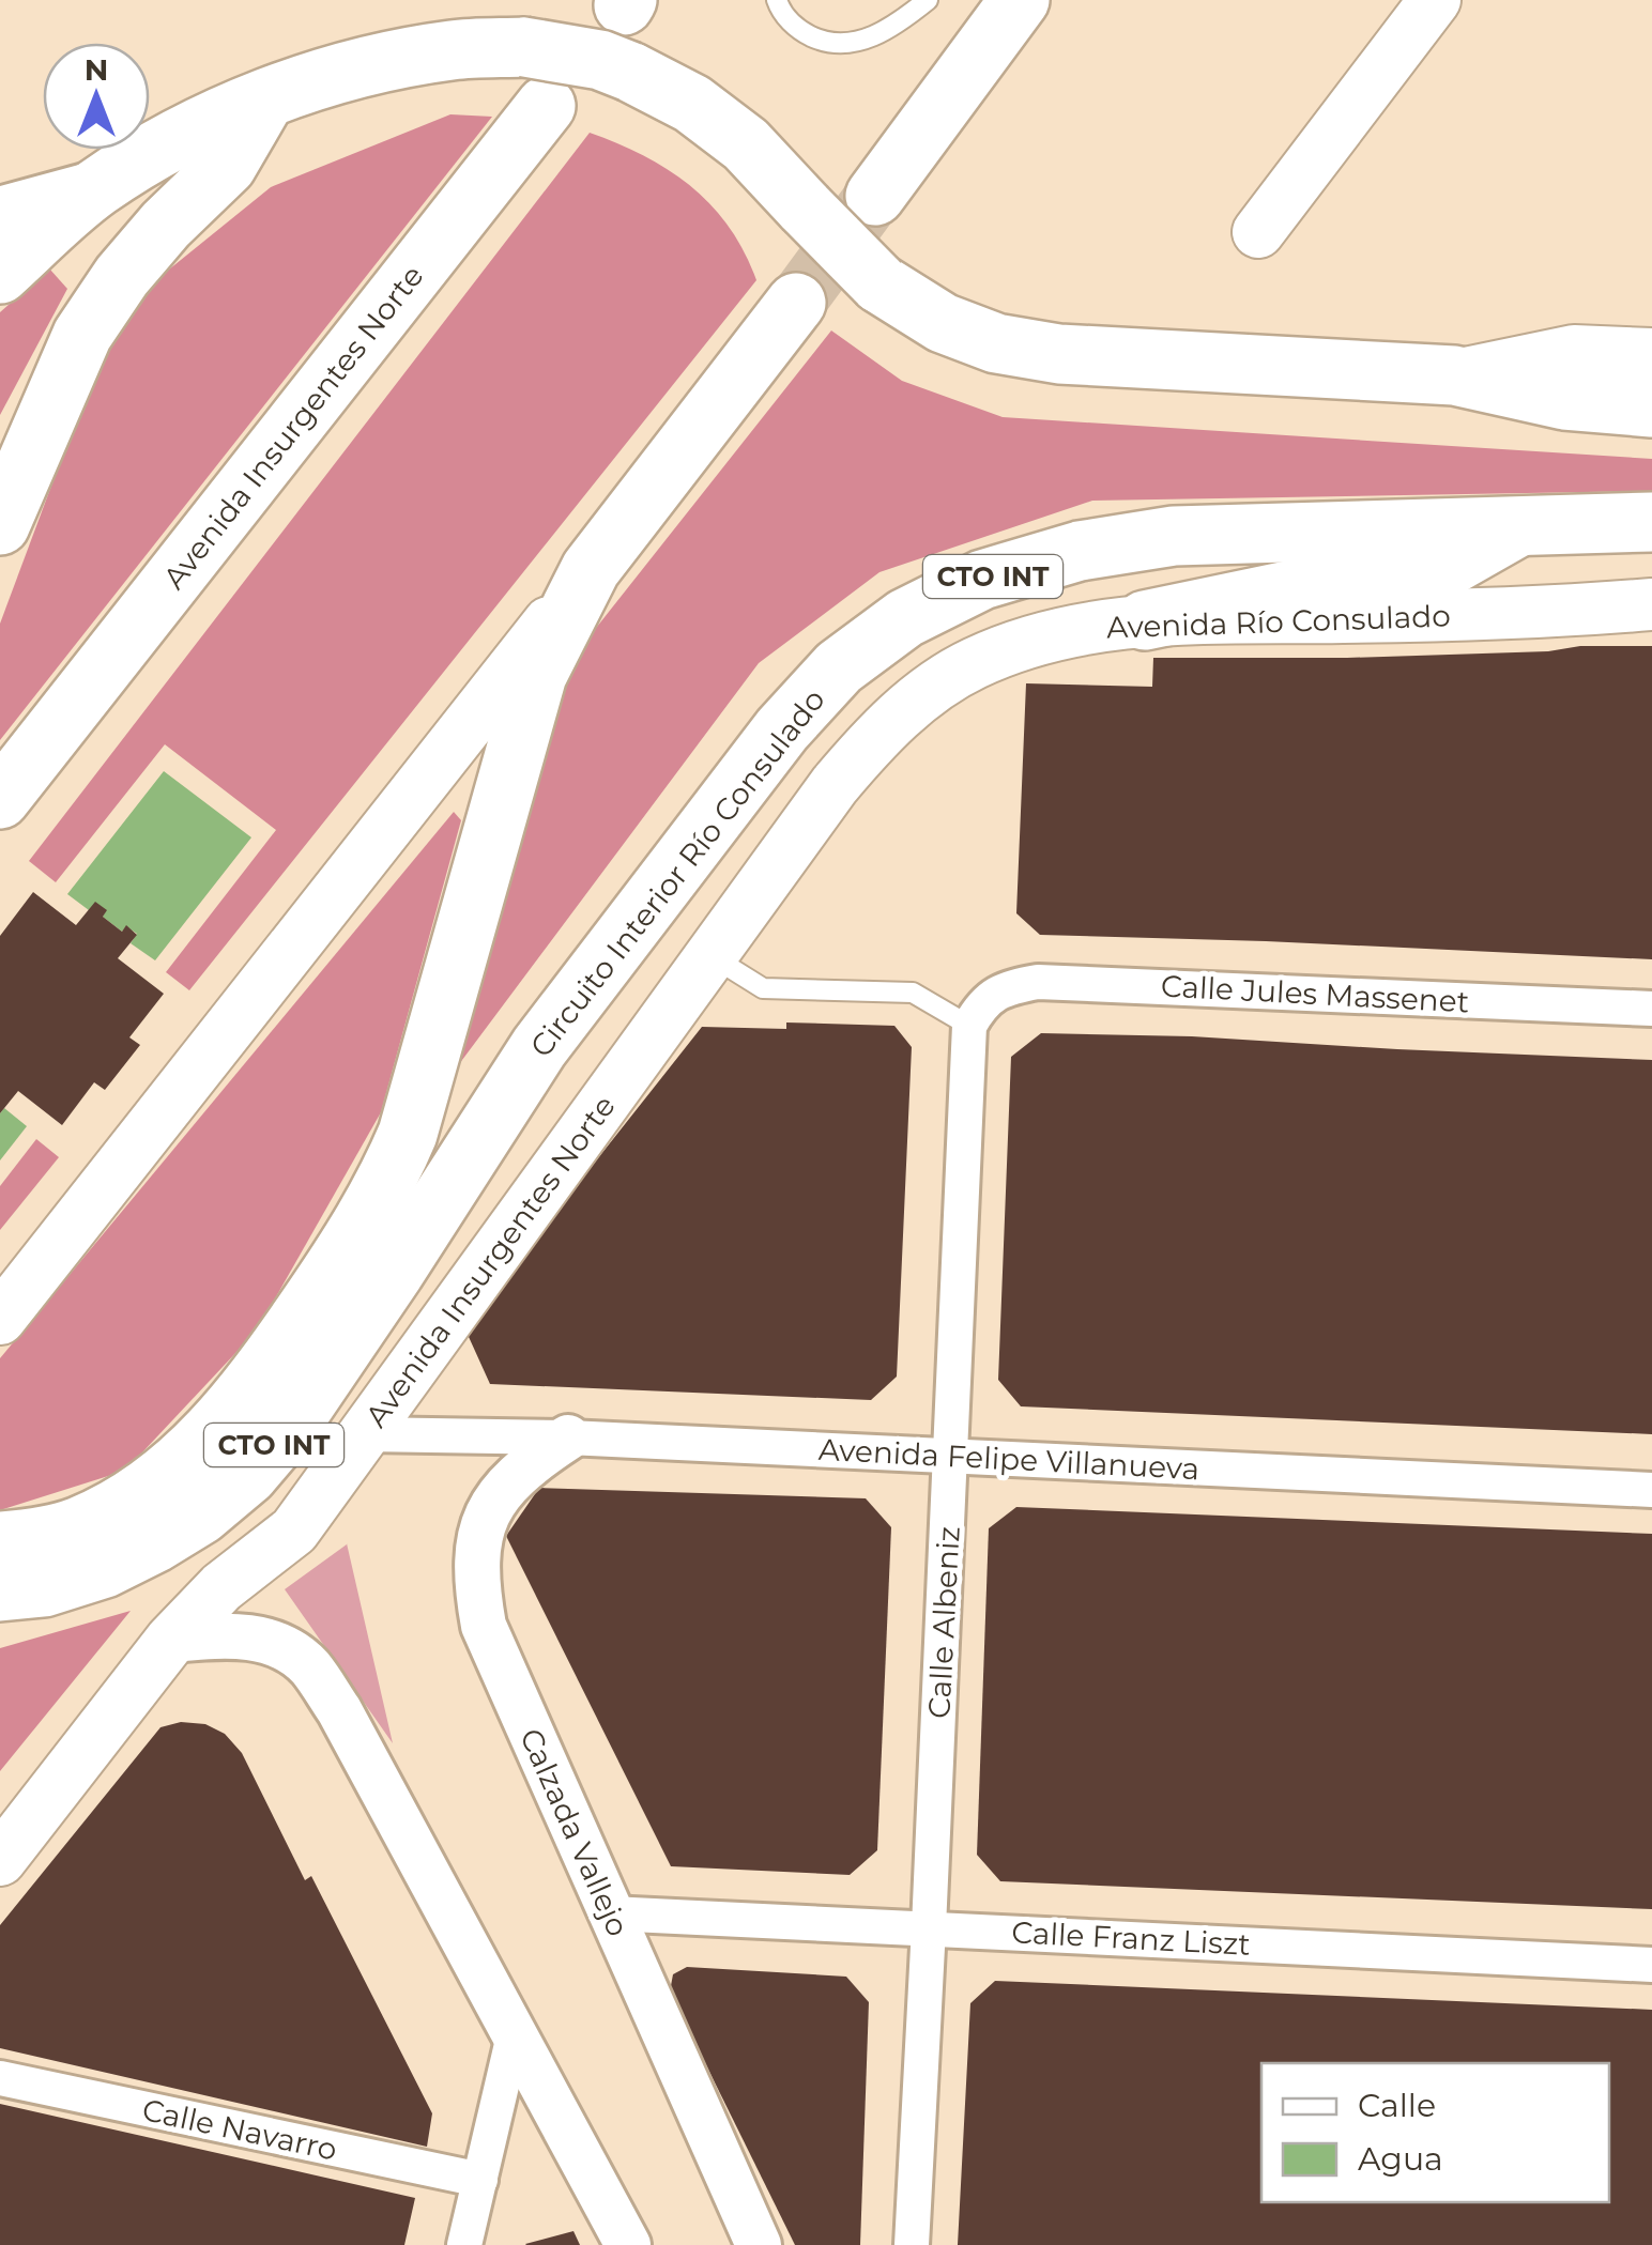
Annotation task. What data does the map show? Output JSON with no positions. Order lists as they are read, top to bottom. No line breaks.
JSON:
{"streets":{"highway":["Avenida Insurgentes Norte","CTO INT","Circuito Interior Río Consulado"],"main road":["Avenida Río Consulado"],"street":["Calle Jules Massenet","Avenida Felipe Villanueva","Calle Albeniz","Calzada Vallejo","Calle Franz Liszt","Calle Navarro"]},"crossings":[["Avenida Insurgentes Norte","Avenida Río Consulado"],["Avenida Insurgentes Norte","Avenida Felipe Villanueva"],["Calle Jules Massenet","Calle Albeniz"],["Avenida Felipe Villanueva","Calle Albeniz"],["Avenida Felipe Villanueva","Calzada Vallejo"],["Calle Albeniz","Calle Franz Liszt"],["Calzada Vallejo","Calle Franz Liszt"]],"legend":["Calle","Agua"],"north":"top"}
